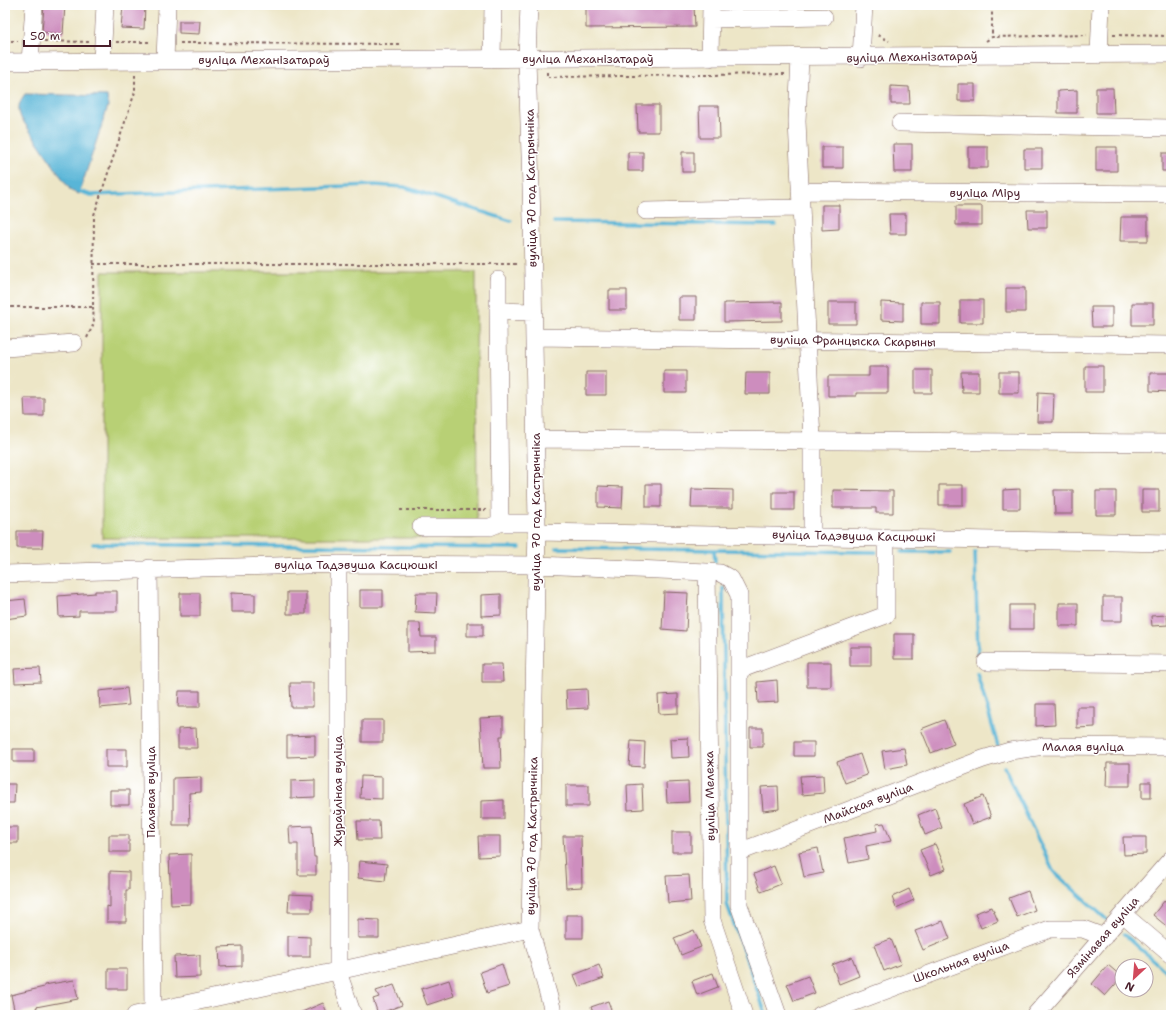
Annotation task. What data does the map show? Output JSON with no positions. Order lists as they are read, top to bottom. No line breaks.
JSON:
{"streets":{"street":["вуліца Механізатараў","вуліца 70 год Кастрычніка","вуліца Міру","вуліца Францыска Скарыны","вуліца Тадэвуша Касцюшкі","Малая вуліца","Жураўліная вуліца","Палявая вуліца","вуліца Мележа","Майская вуліца","Язмінавая вуліца","Школьная вуліца"]},"crossings":[["вуліца Механізатараў","вуліца 70 год Кастрычніка"],["вуліца 70 год Кастрычніка","вуліца Францыска Скарыны"],["вуліца 70 год Кастрычніка","вуліца Тадэвуша Касцюшкі"],["вуліца Тадэвуша Касцюшкі","Жураўліная вуліца"],["вуліца Тадэвуша Касцюшкі","Палявая вуліца"],["вуліца Тадэвуша Касцюшкі","вуліца Мележа"],["вуліца Тадэвуша Касцюшкі","Майская вуліца"],["Малая вуліца","Майская вуліца"],["Язмінавая вуліца","Школьная вуліца"]],"scale_bar":"50 m","north":"bottom left"}
